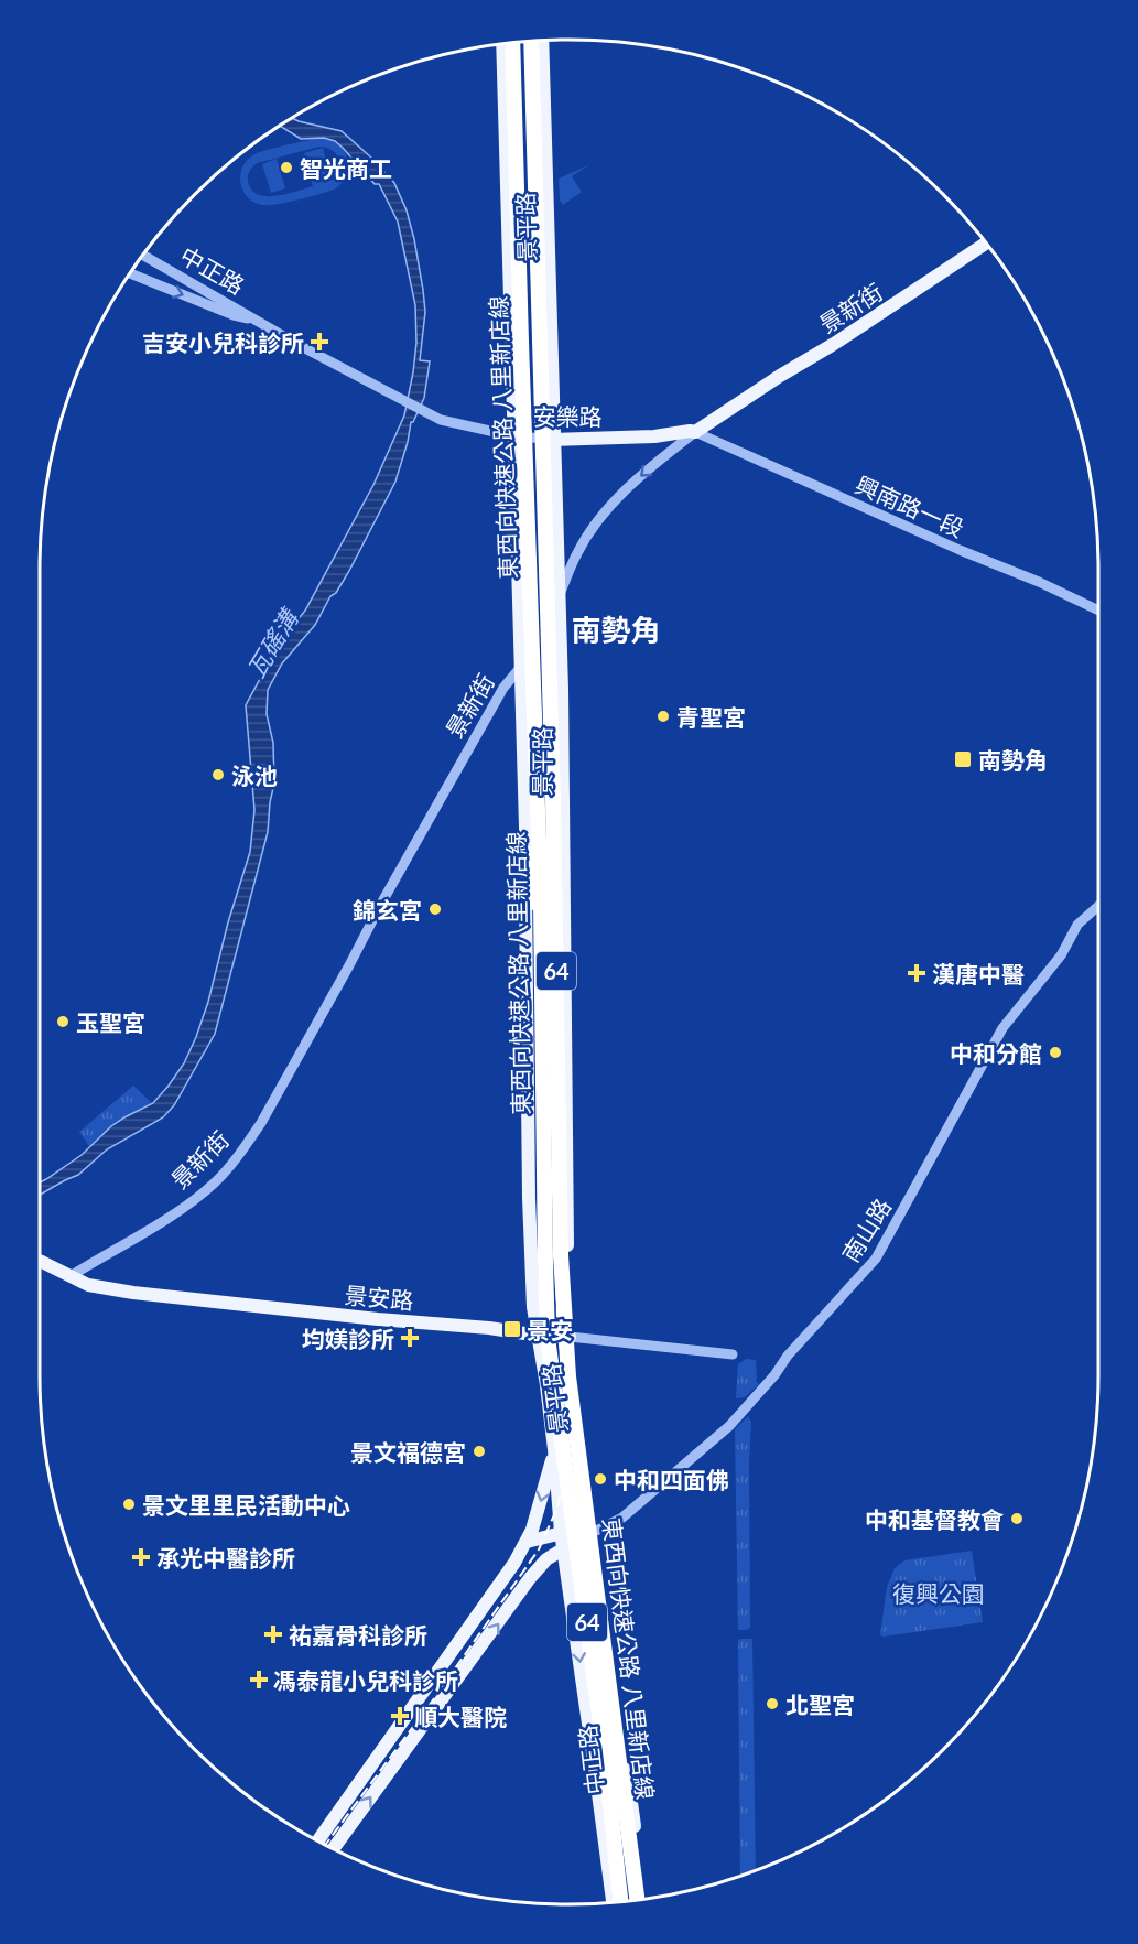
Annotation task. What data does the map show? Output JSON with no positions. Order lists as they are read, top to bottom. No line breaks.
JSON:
{"streets":{"highway":["東西向快速公路 八里新店線","64"],"main road":["景平路","中正路","景新街","安樂路","景安路"],"street":["興南路一段","南山路"]},"crossings":[["景平路","中正路"],["景平路","景新街"],["景平路","安樂路"],["景平路","東西向快速公路 八里新店線"],["景平路","南山路"],["景平路","景安路"],["中正路","安樂路"],["中正路","南山路"],["景新街","安樂路"],["景新街","興南路一段"],["景新街","景安路"],["安樂路","興南路一段"],["東西向快速公路 八里新店線","景安路"]],"districts":["南勢角"],"water":["瓦磘溝"],"parks":["復興公園"],"places":{"other":["智光商工","青聖宮","泳池","錦玄宮","玉聖宮","中和分館","景文福德宮","中和四面佛","景文里里民活動中心","中和基督教會","北聖宮"],"health":["吉安小兒科診所","漢唐中醫","均媄診所","承光中醫診所","祐嘉骨科診所","馮泰龍小兒科診所","順大醫院"],"transit":["南勢角","景安"]}}
